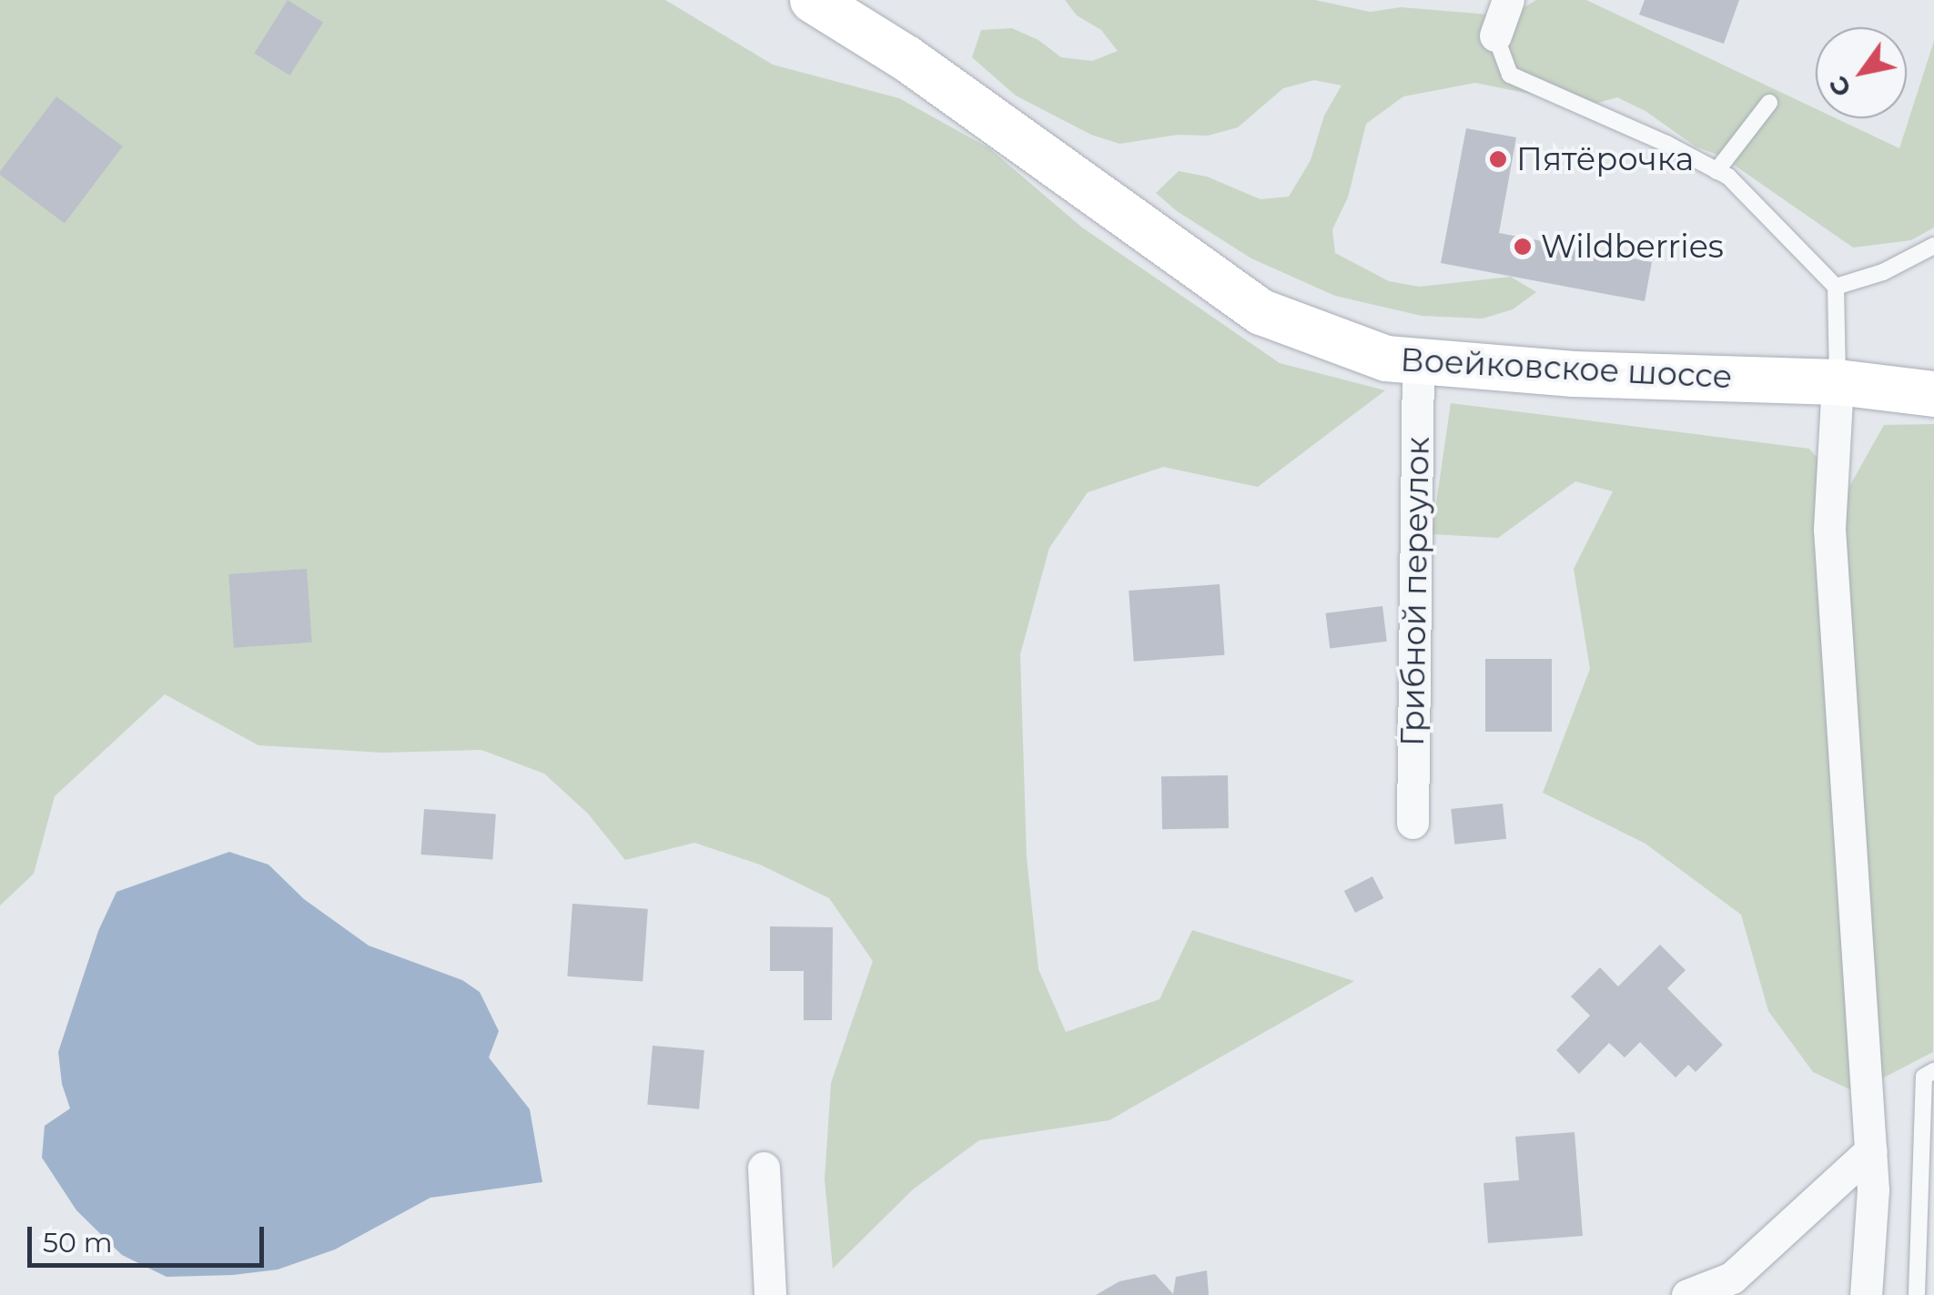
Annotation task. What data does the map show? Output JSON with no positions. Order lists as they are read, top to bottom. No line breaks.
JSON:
{"streets":{"street":["Воейковское шоссе","Грибной переулок"]},"crossings":[["Воейковское шоссе","Грибной переулок"]],"places":["Пятёрочка","Wildberries"],"scale_bar":"50 m","north":"bottom left"}
